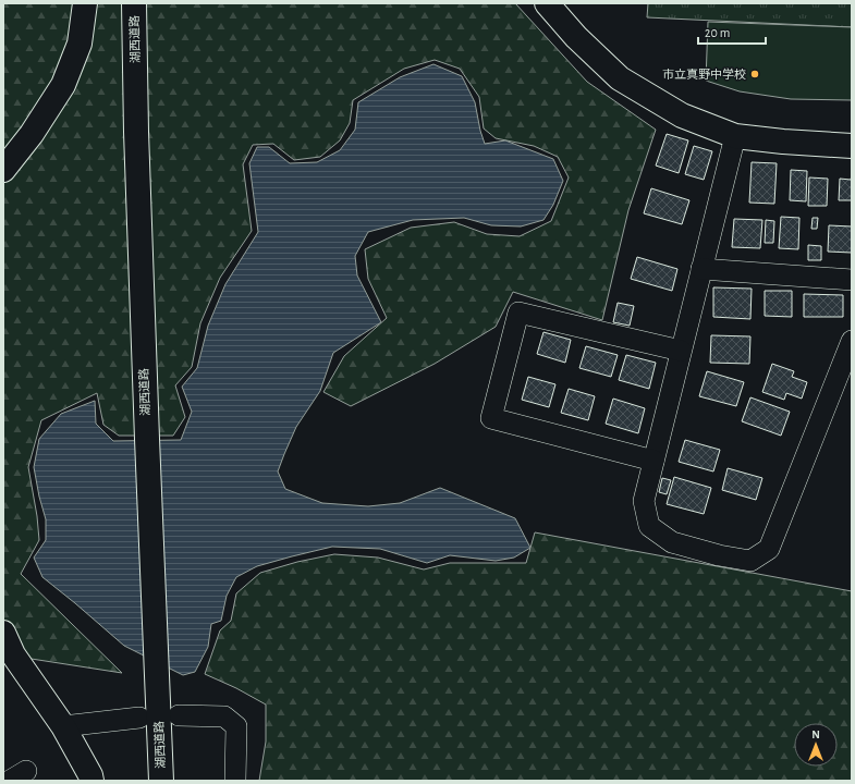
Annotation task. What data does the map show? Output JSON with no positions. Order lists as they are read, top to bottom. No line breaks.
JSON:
{"streets":{"main road":["湖西道路"]},"places":["市立真野中学校"],"scale_bar":"20 m","north":"top"}
